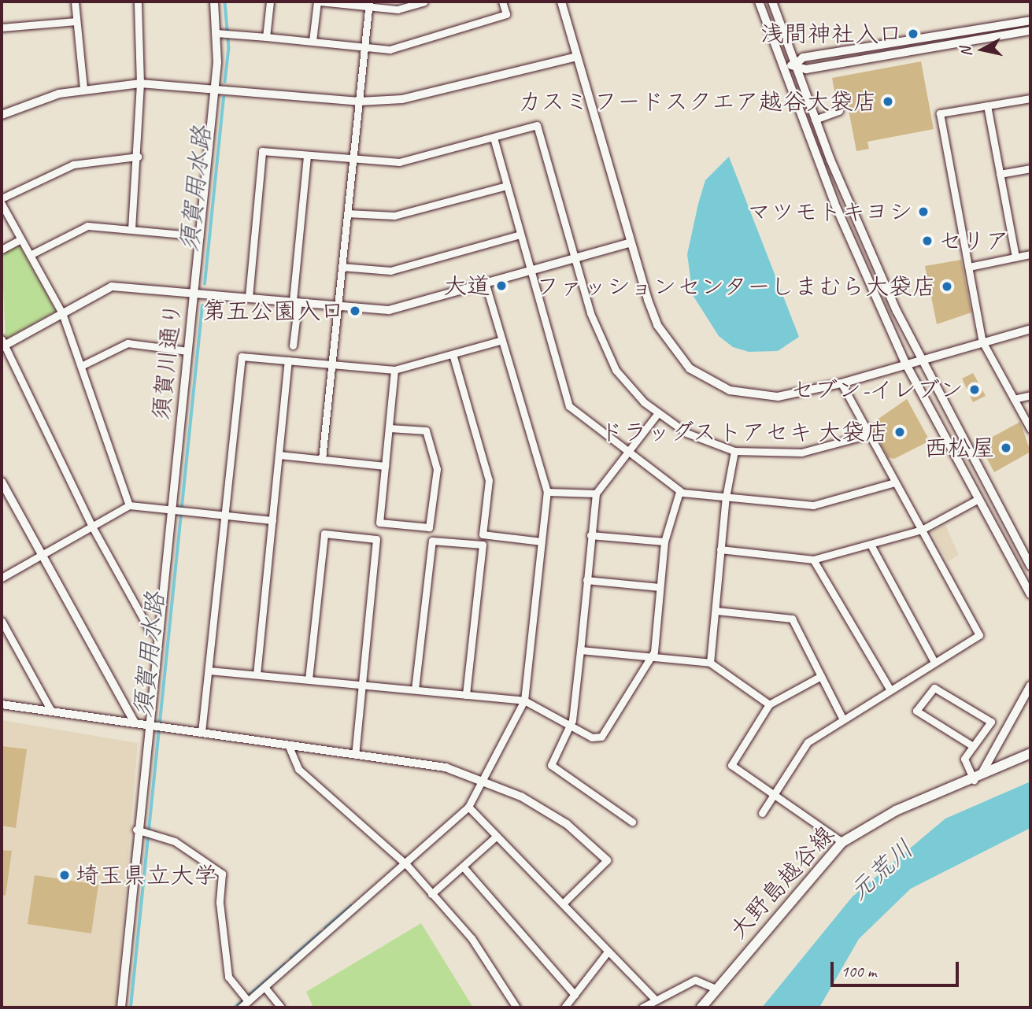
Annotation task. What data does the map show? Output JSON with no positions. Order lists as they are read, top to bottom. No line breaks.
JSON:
{"streets":{"main road":["大野島越谷線"],"street":["須賀川通り"]},"water":["須賀用水路","元荒川"],"places":["浅間神社入口","カスミ フードスクエア越谷大袋店","マツモトキヨシ","セリア","大道","ファッションセンターしまむら大袋店","第五公園入口","セブン-イレブン","ドラッグストアセキ 大袋店","西松屋","埼玉県立大学"],"scale_bar":"100 m","north":"left"}
